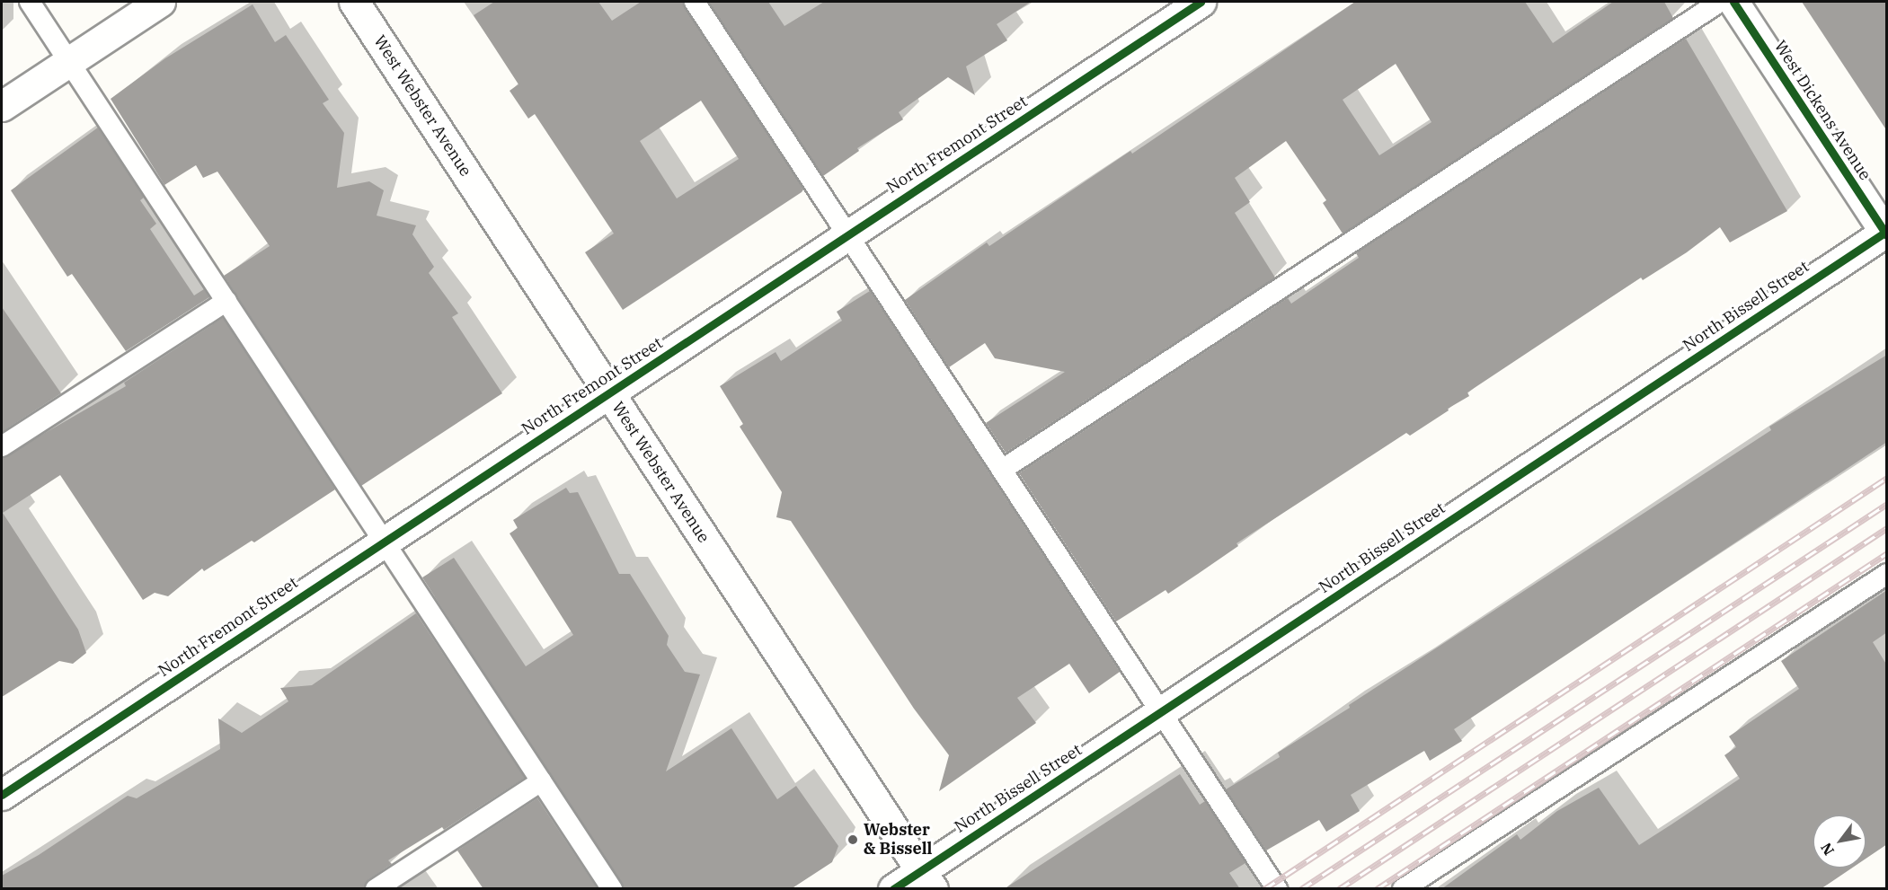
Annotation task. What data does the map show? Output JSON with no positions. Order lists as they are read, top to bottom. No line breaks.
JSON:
{"streets":{"street":["West Webster Avenue","West Dickens Avenue","North Fremont Street","North Bissell Street"]},"crossings":[["West Webster Avenue","North Fremont Street"],["West Webster Avenue","North Bissell Street"],["West Dickens Avenue","North Bissell Street"]],"places":["Webster & Bissell"],"north":"bottom left"}
